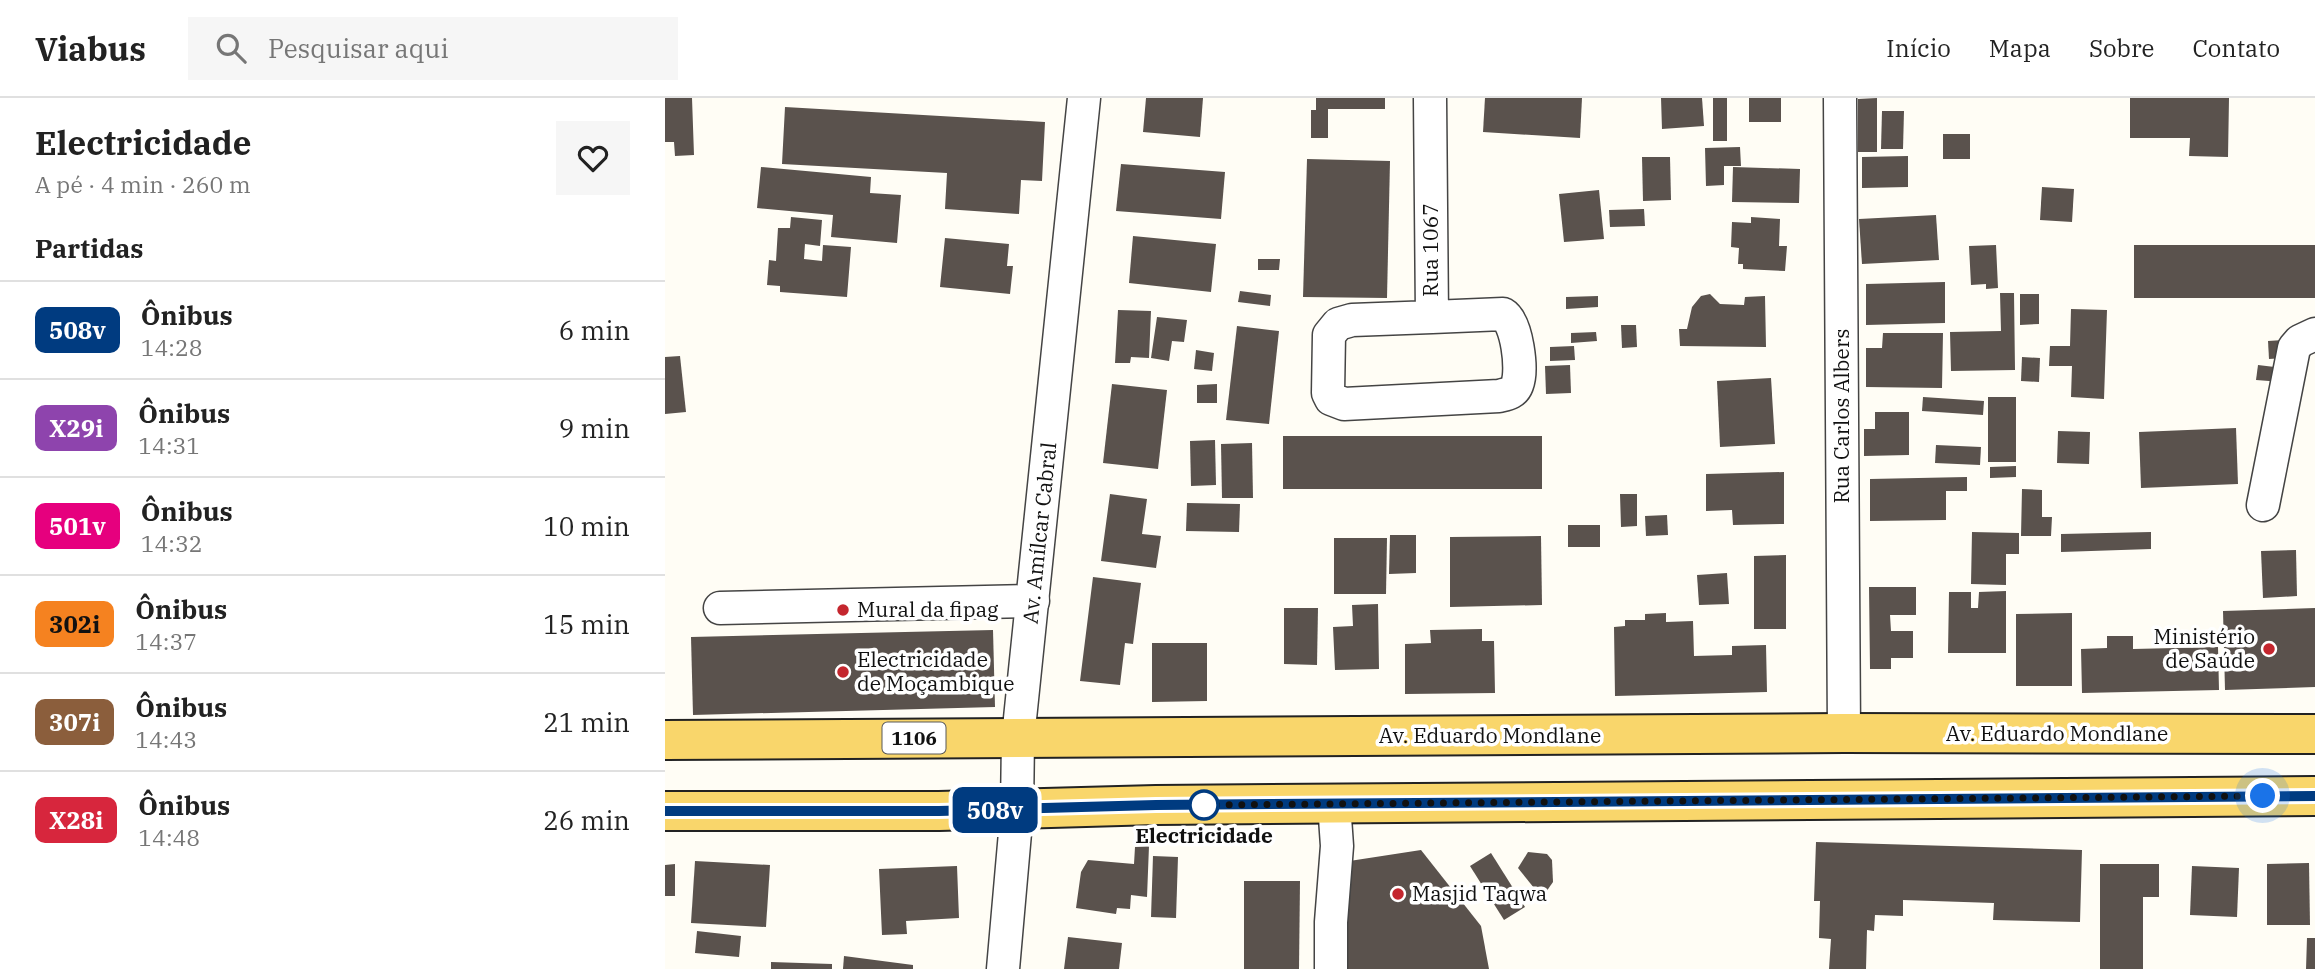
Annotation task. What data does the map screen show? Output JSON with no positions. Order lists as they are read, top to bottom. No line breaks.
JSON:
{"streets":{"main road":["Av. Eduardo Mondlane","1106"],"street":["Rua 1067","Rua Carlos Albers","Av. Amílcar Cabral"]},"crossings":[["Rua Carlos Albers","Av. Eduardo Mondlane"],["Av. Amílcar Cabral","Av. Eduardo Mondlane"]],"places":["Mural da fipag","Ministério de Saúde","Electricidade de Moçambique","Electricidade","Masjid Taqwa"],"lines":["bus line 508v"],"page":{"header":"Viabus","search":"Pesquisar aqui","nav":["Início","Mapa","Sobre","Contato"],"heading":[["Electricidade","A pé · 4 min · 260 m"],"Partidas"],"on_map":"508v","list":[{"mark":"508v","name":"Ônibus","note":"14:28","value":"6 min"},{"mark":"X29i","name":"Ônibus","note":"14:31","value":"9 min"},{"mark":"501v","name":"Ônibus","note":"14:32","value":"10 min"},{"mark":"302i","name":"Ônibus","note":"14:37","value":"15 min"},{"mark":"307i","name":"Ônibus","note":"14:43","value":"21 min"},{"mark":"X28i","name":"Ônibus","note":"14:48","value":"26 min"}]}}
